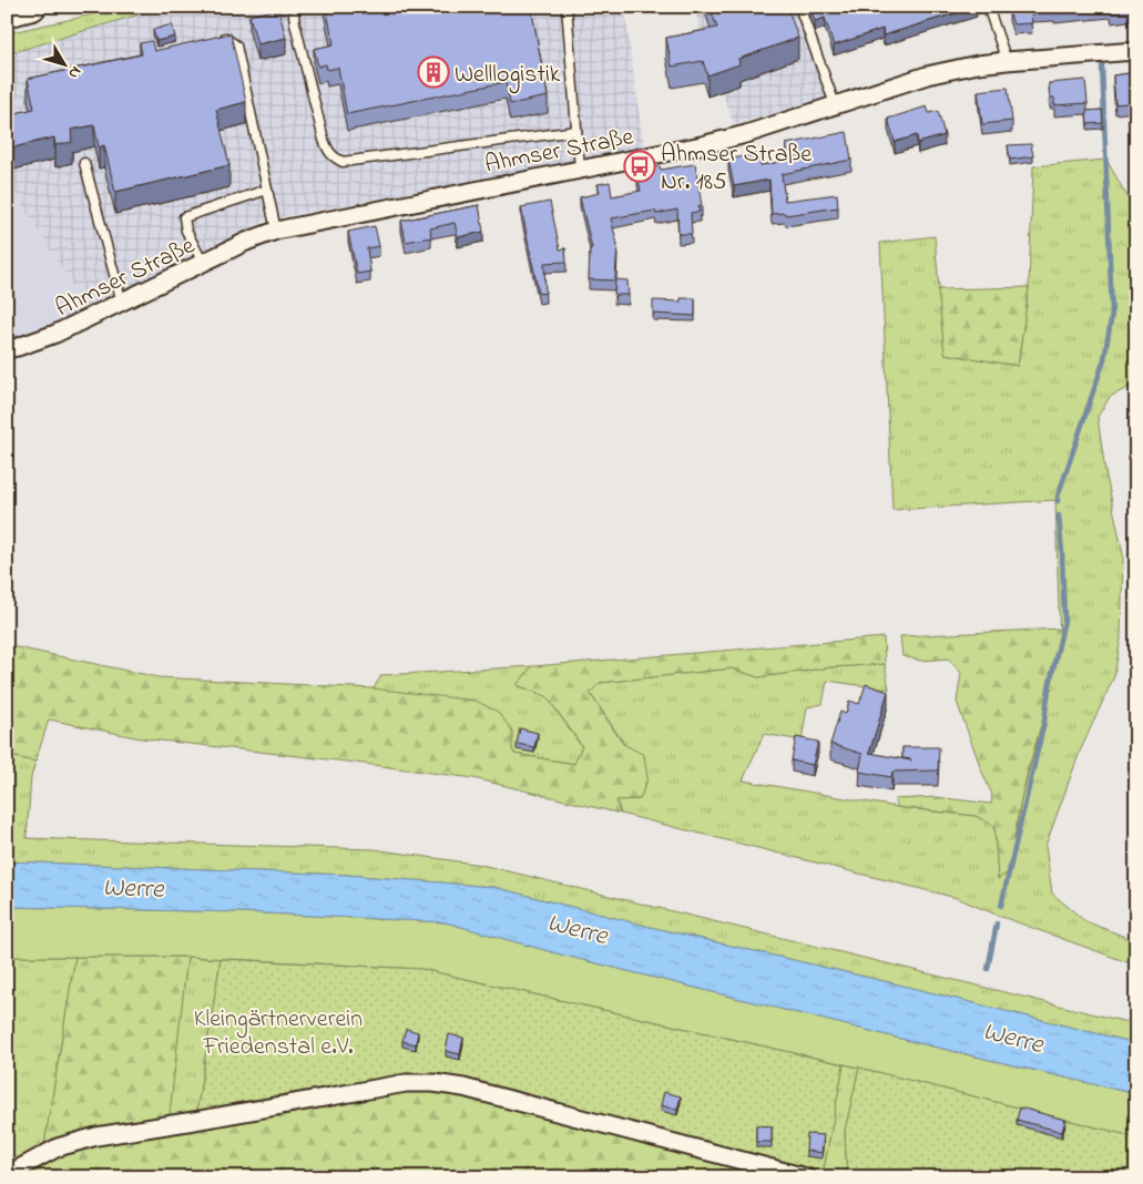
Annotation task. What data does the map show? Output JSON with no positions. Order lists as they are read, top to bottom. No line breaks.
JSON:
{"streets":{"street":["Ahmser Straße"]},"water":["Werre"],"parks":["Kleingärtnerverein Friedenstal e.V."],"places":{"building":["Welllogistik"],"bus stop":["Ahmser Straße Nr. 185"]},"north":"bottom right"}
